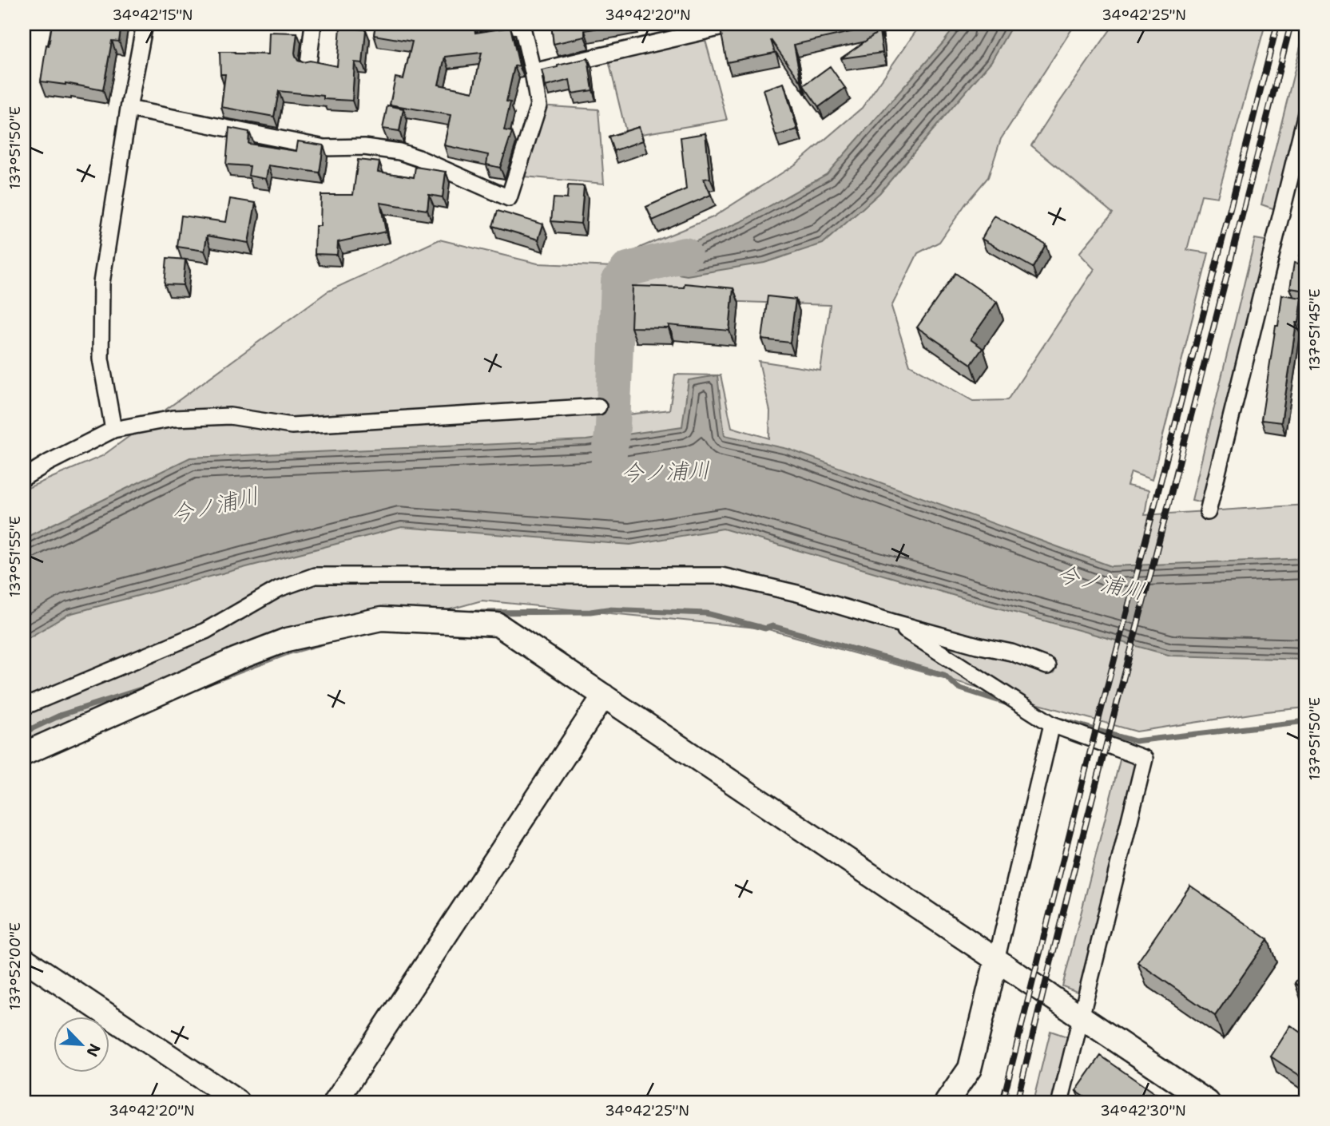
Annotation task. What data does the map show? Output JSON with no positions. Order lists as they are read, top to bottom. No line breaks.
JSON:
{"water":["今ノ浦川"],"north":"bottom right","coordinates":["34°42'15\"N","34°42'20\"N","34°42'25\"N","137°51'50\"E","137°51'45\"E","137°51'55\"E","137°52'00\"E","34°42'30\"N"]}
